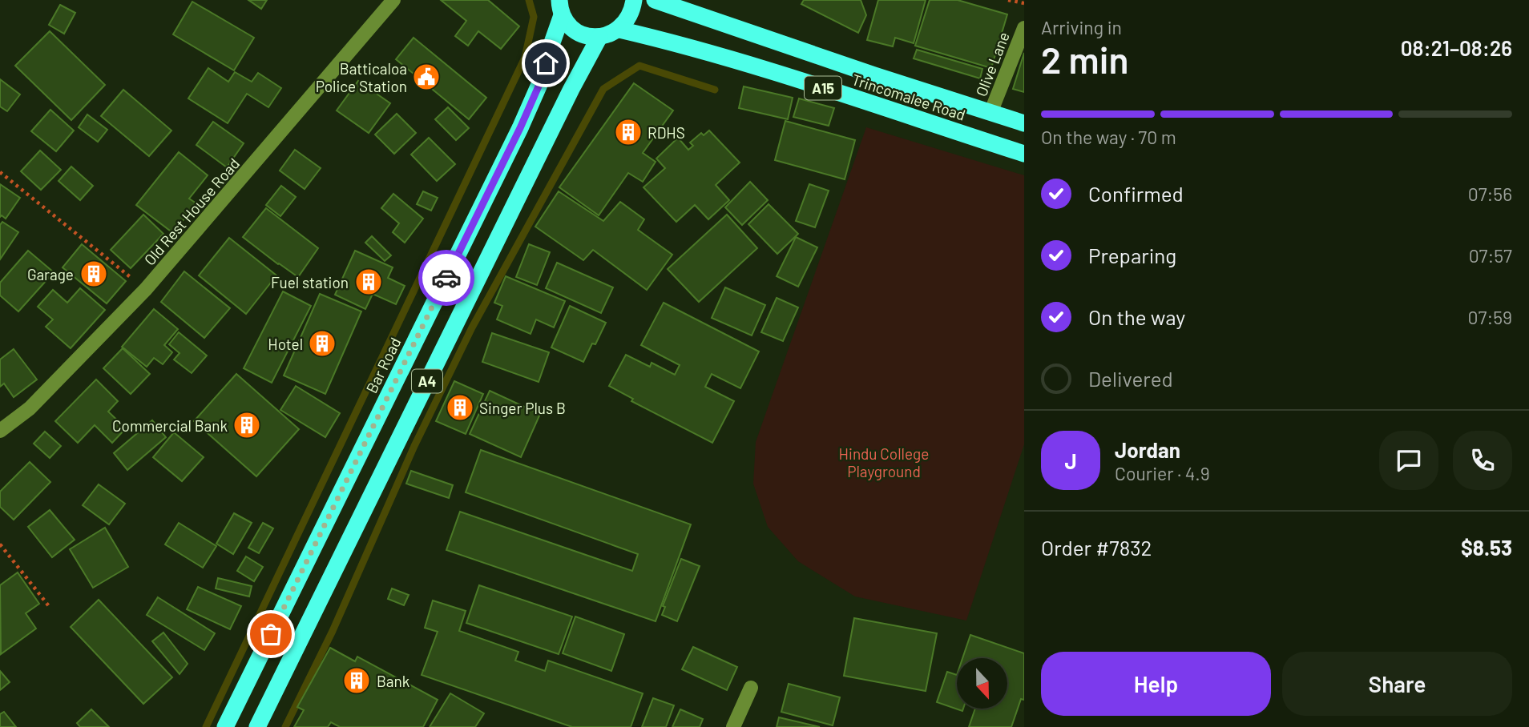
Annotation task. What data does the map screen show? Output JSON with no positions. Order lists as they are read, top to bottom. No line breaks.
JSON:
{"streets":{"highway":["A15","Trincomalee Road","Bar Road","A4"],"street":["Olive Lane","Old Rest House Road"]},"crossings":[["Olive Lane","Trincomalee Road"]],"parks":["Hindu College Playground"],"places":{"public building":["Batticaloa Police Station"],"building":["RDHS","Garage","Fuel station","Hotel","Singer Plus B","Commercial Bank","Bank"]},"north":"bottom","page":{"heading":["2 min","Arriving in","08:21–08:26"],"panel":["Jordan","Courier · 4.9","Order #7832","$8.53"],"bar":"On the way · 70 m","list":[["Confirmed","07:56"],["Preparing","07:57"],["On the way","07:59"],"Delivered"],"round":"J","buttons":["Help","Share"]}}
